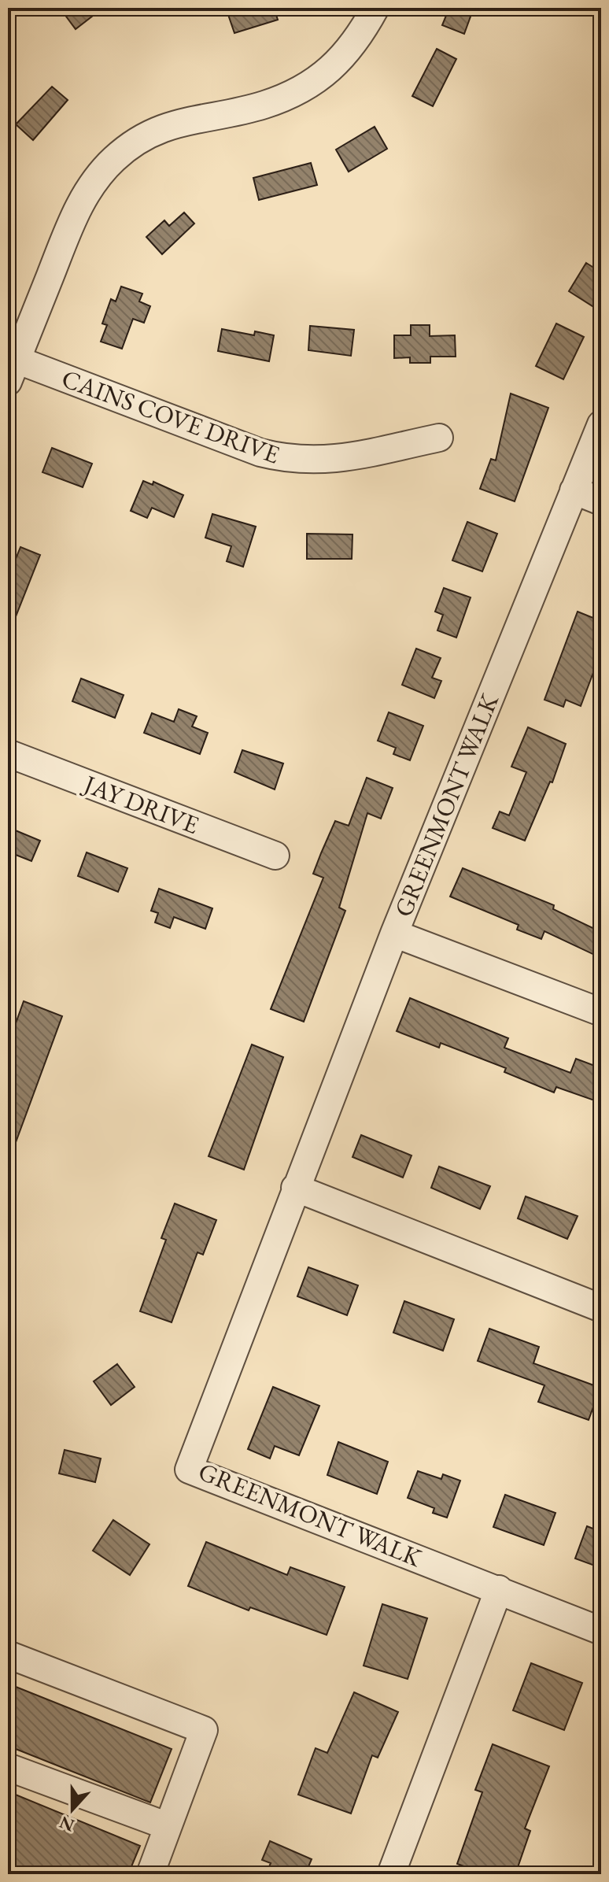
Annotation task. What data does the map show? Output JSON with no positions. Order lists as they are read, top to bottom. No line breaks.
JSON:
{"streets":{"street":["CAINS COVE DRIVE","JAY DRIVE","GREENMONT WALK"]},"north":"bottom"}
